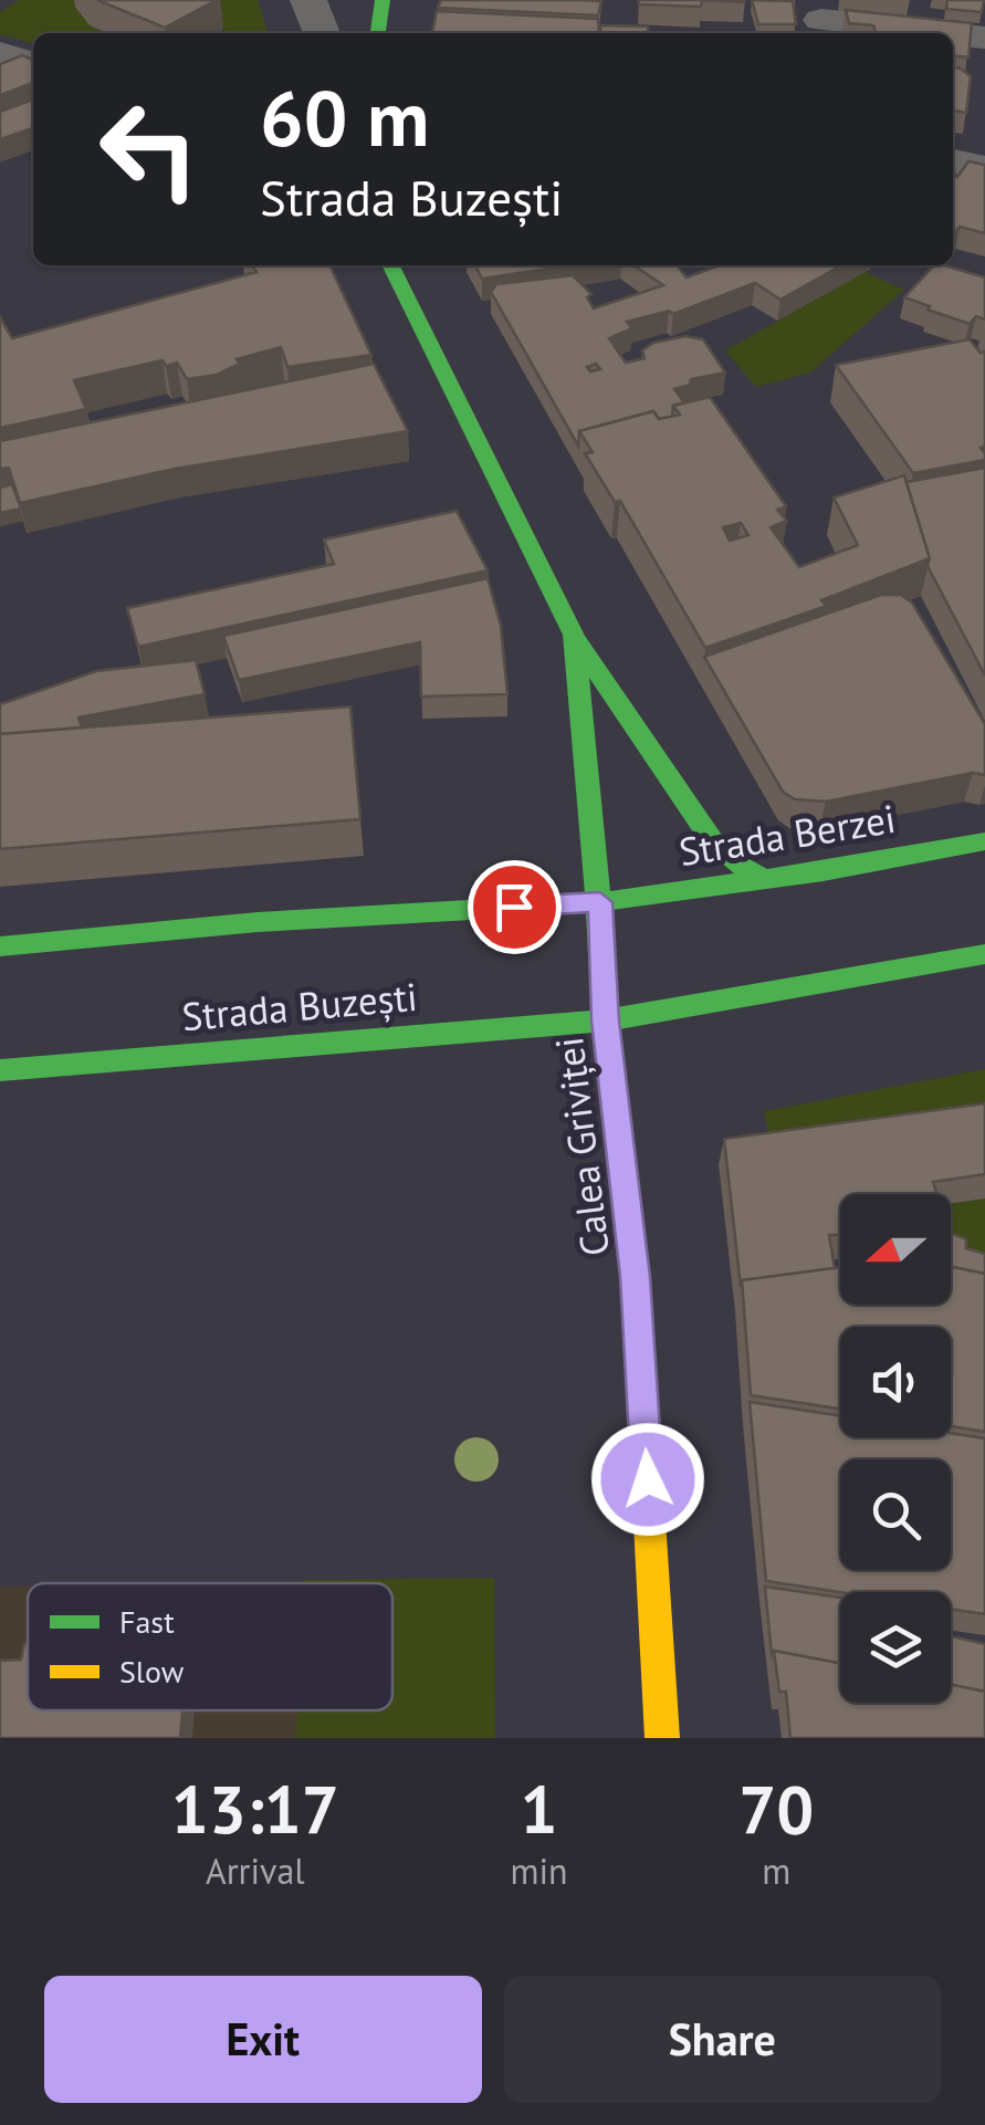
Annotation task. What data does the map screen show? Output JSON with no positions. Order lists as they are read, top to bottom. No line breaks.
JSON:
{"streets":{"main road":["Strada Berzei","Strada Buzești","Calea Griviței"]},"crossings":[["Strada Berzei","Calea Griviței"],["Strada Buzești","Calea Griviței"]],"legend":["Fast","Slow"],"north":"left","page":{"turn":["60 m","Strada Buzești"],"eta":["13:17","Arrival","1","min","70","m"],"buttons":["Exit","Share"]}}
